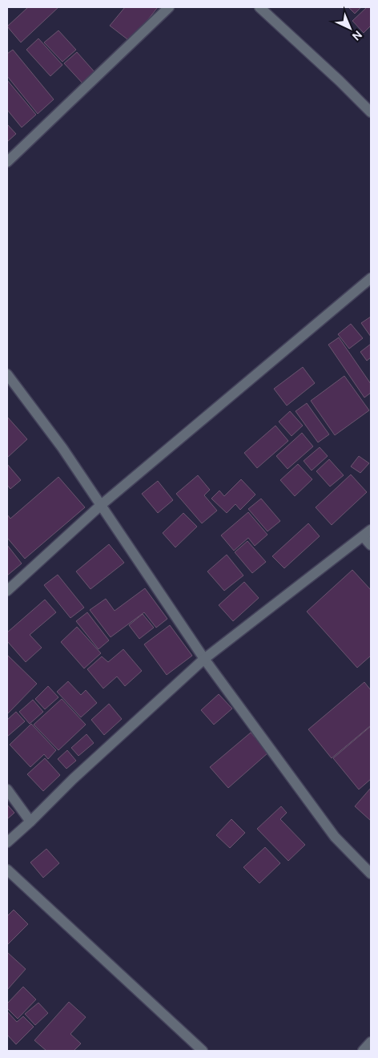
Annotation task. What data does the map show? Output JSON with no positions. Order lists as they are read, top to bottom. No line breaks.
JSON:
{"north":"bottom right"}
